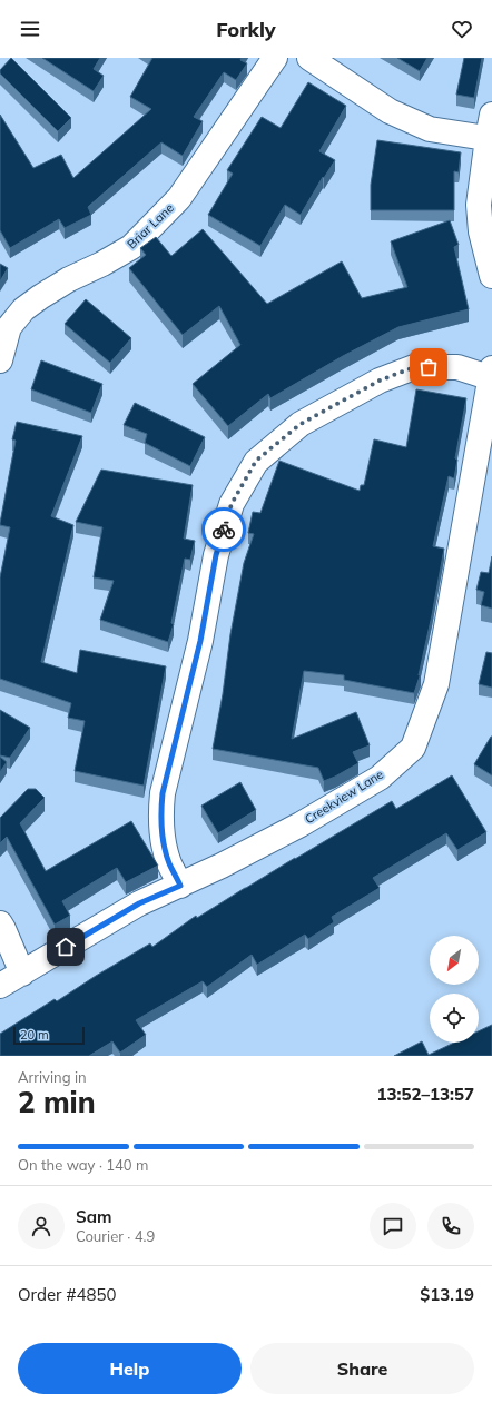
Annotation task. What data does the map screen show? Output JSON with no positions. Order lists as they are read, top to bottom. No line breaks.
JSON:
{"streets":{"street":["Briar Lane","Creekview Lane"]},"scale_bar":"20 m","north":"bottom left","page":{"header":"Forkly","scale":"20 m","heading":["2 min","Arriving in","13:52–13:57"],"panel":["Sam","Courier · 4.9","Order #4850","$13.19"],"bar":"On the way · 140 m","buttons":["Help","Share"]}}
